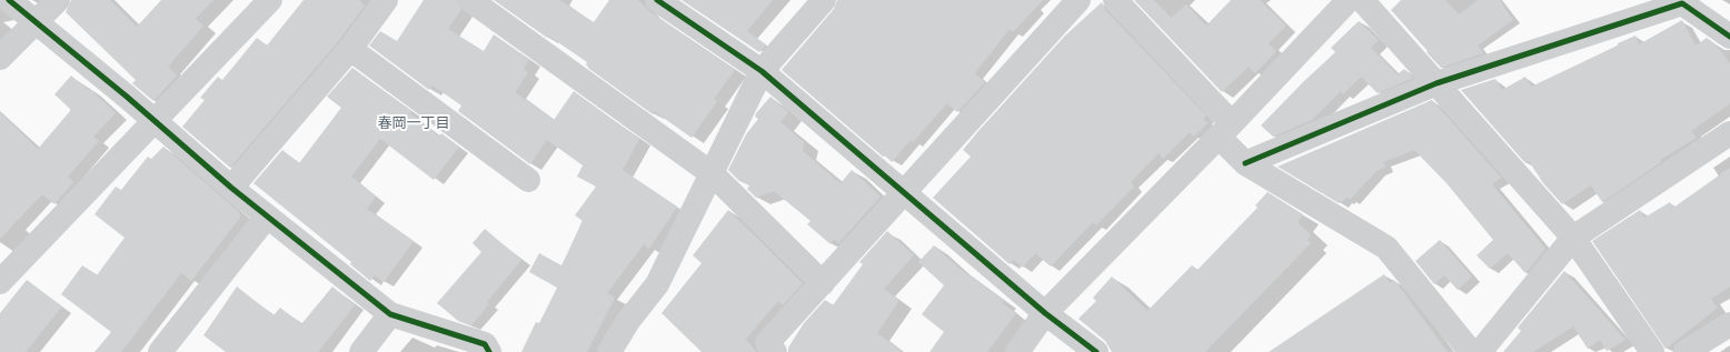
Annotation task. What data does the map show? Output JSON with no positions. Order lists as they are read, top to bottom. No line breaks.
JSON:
{"districts":["春岡一丁目"]}
